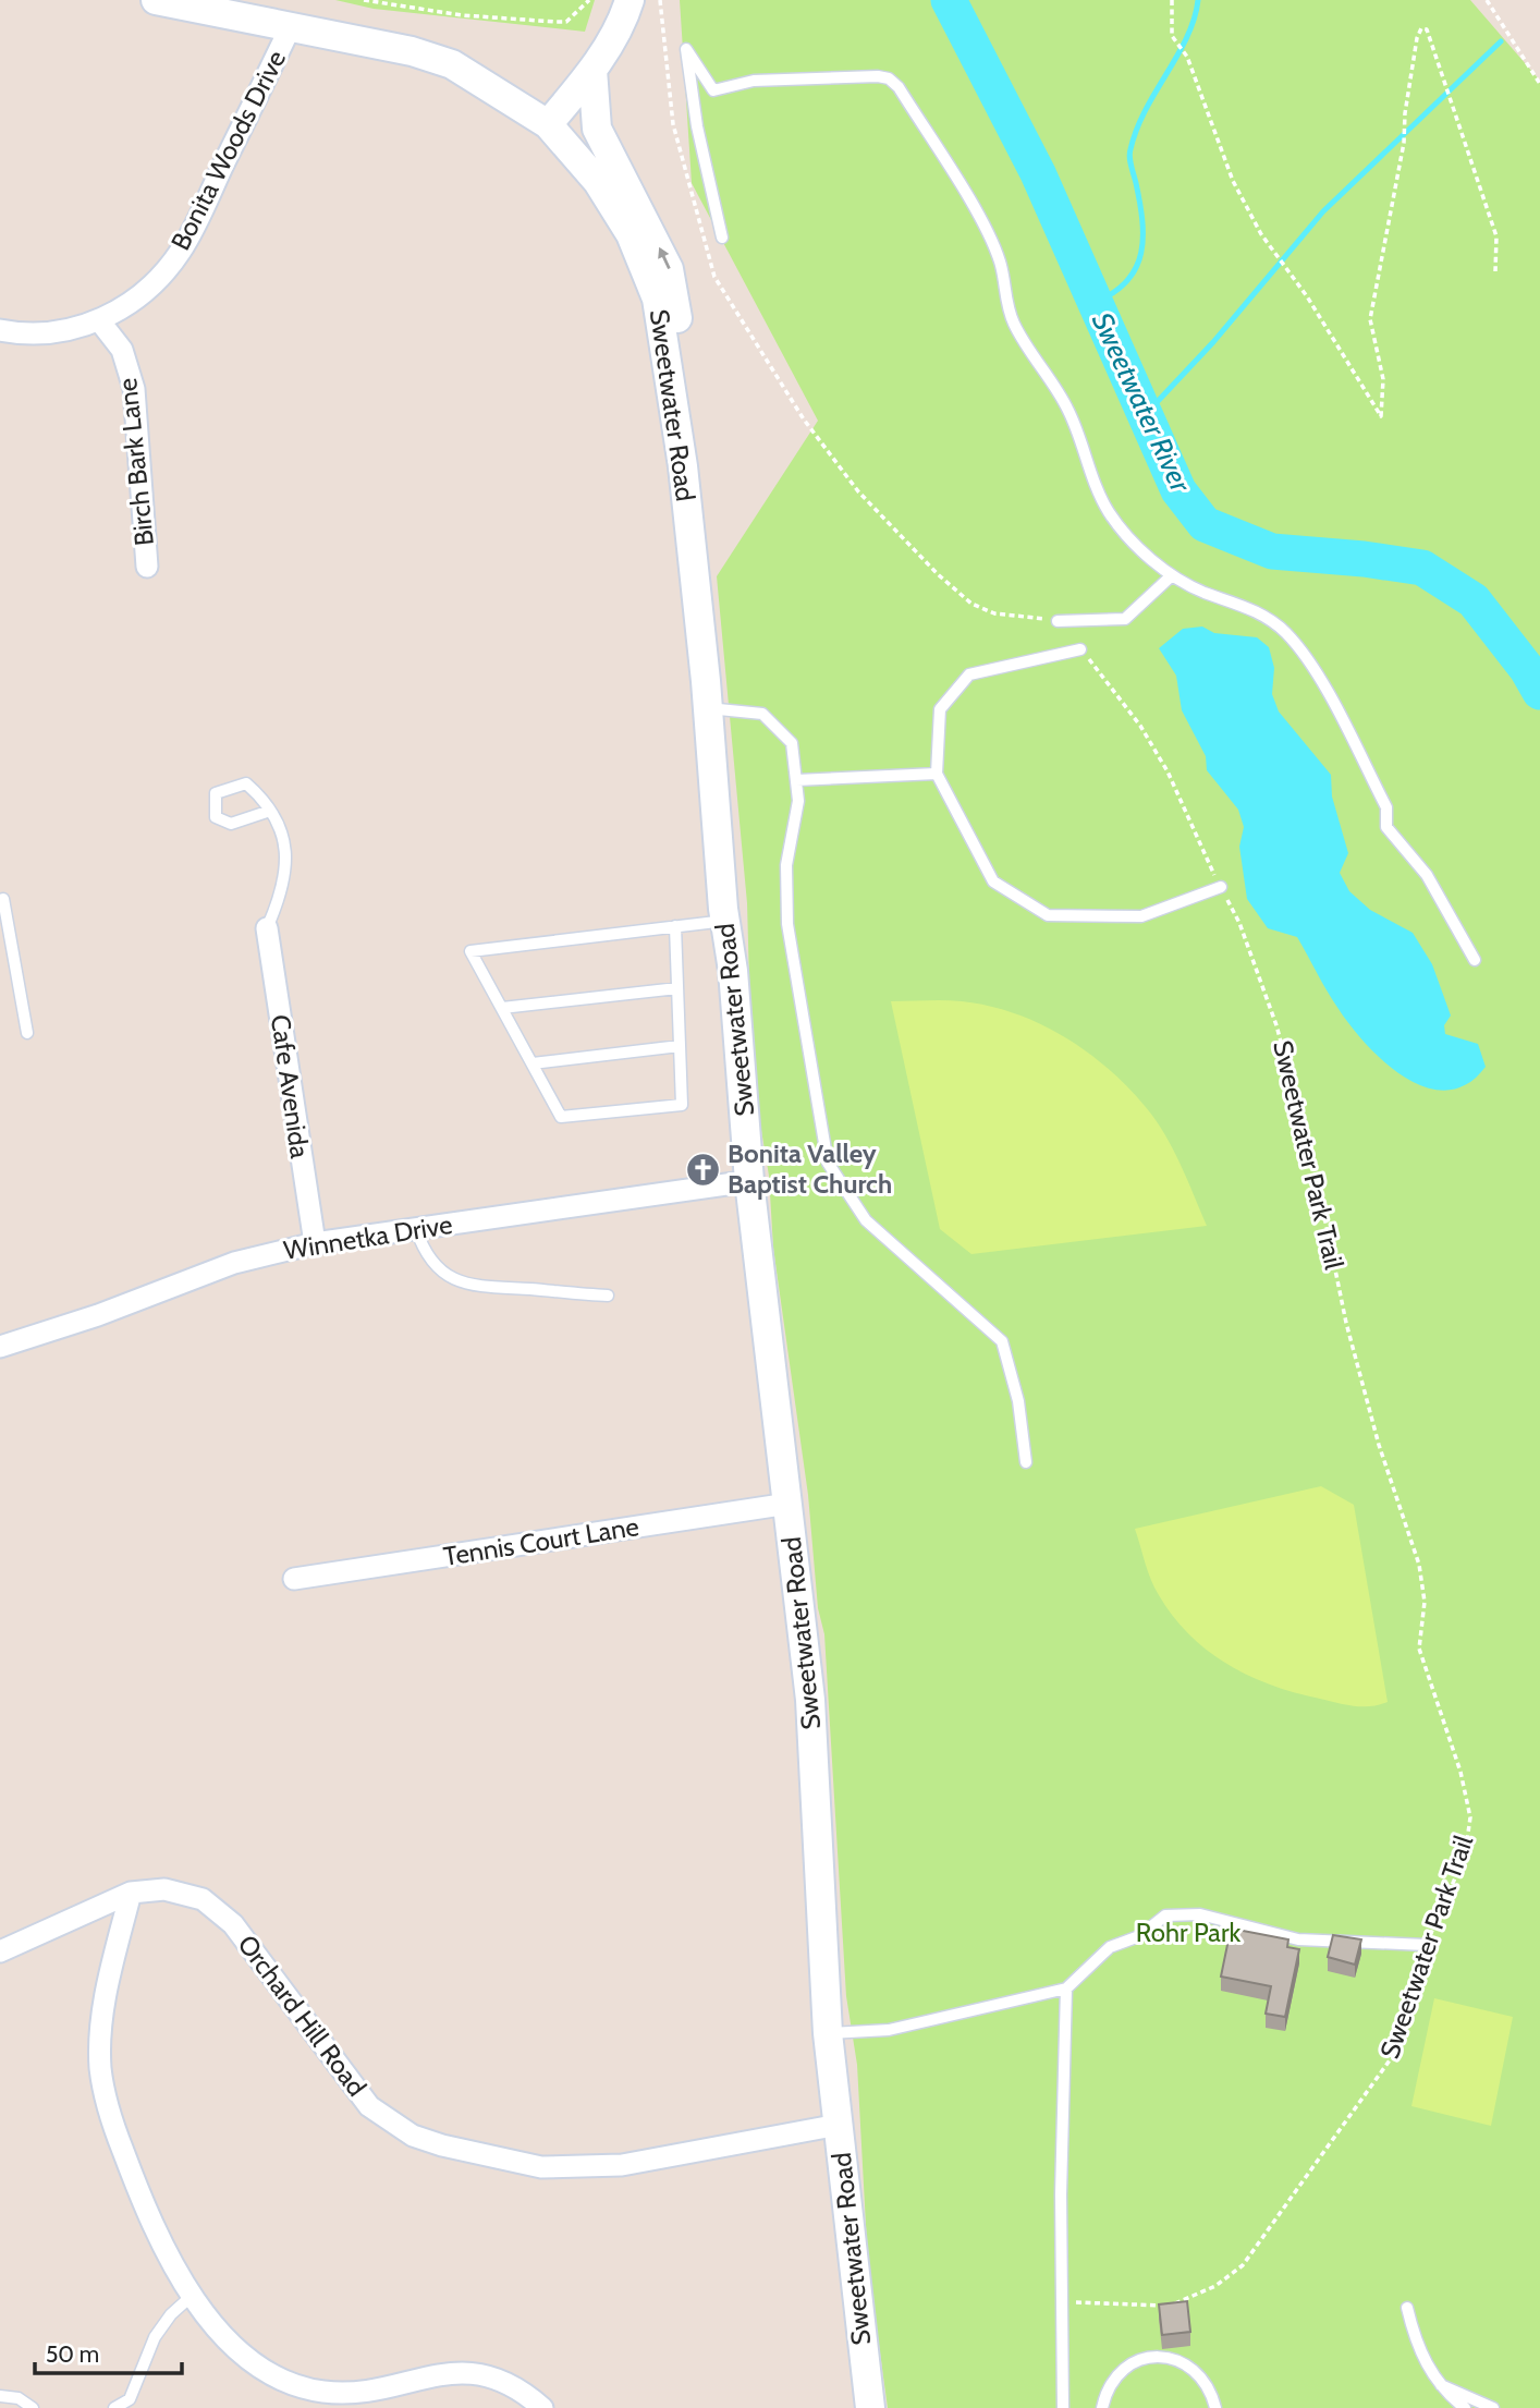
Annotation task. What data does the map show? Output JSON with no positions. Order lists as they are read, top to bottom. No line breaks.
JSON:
{"streets":{"main road":["Sweetwater Road"],"street":["Bonita Woods Drive","Birch Bark Lane","Cafe Avenida","Winnetka Drive","Tennis Court Lane","Orchard Hill Road"],"path":["Sweetwater Park Trail"]},"crossings":[["Bonita Woods Drive","Sweetwater Road"],["Bonita Woods Drive","Birch Bark Lane"],["Sweetwater Road","Winnetka Drive"],["Sweetwater Road","Tennis Court Lane"],["Sweetwater Road","Orchard Hill Road"],["Cafe Avenida","Winnetka Drive"]],"water":["Sweetwater River"],"parks":["Rohr Park"],"places":{"church":["Bonita Valley Baptist Church"]},"scale_bar":"50 m"}
